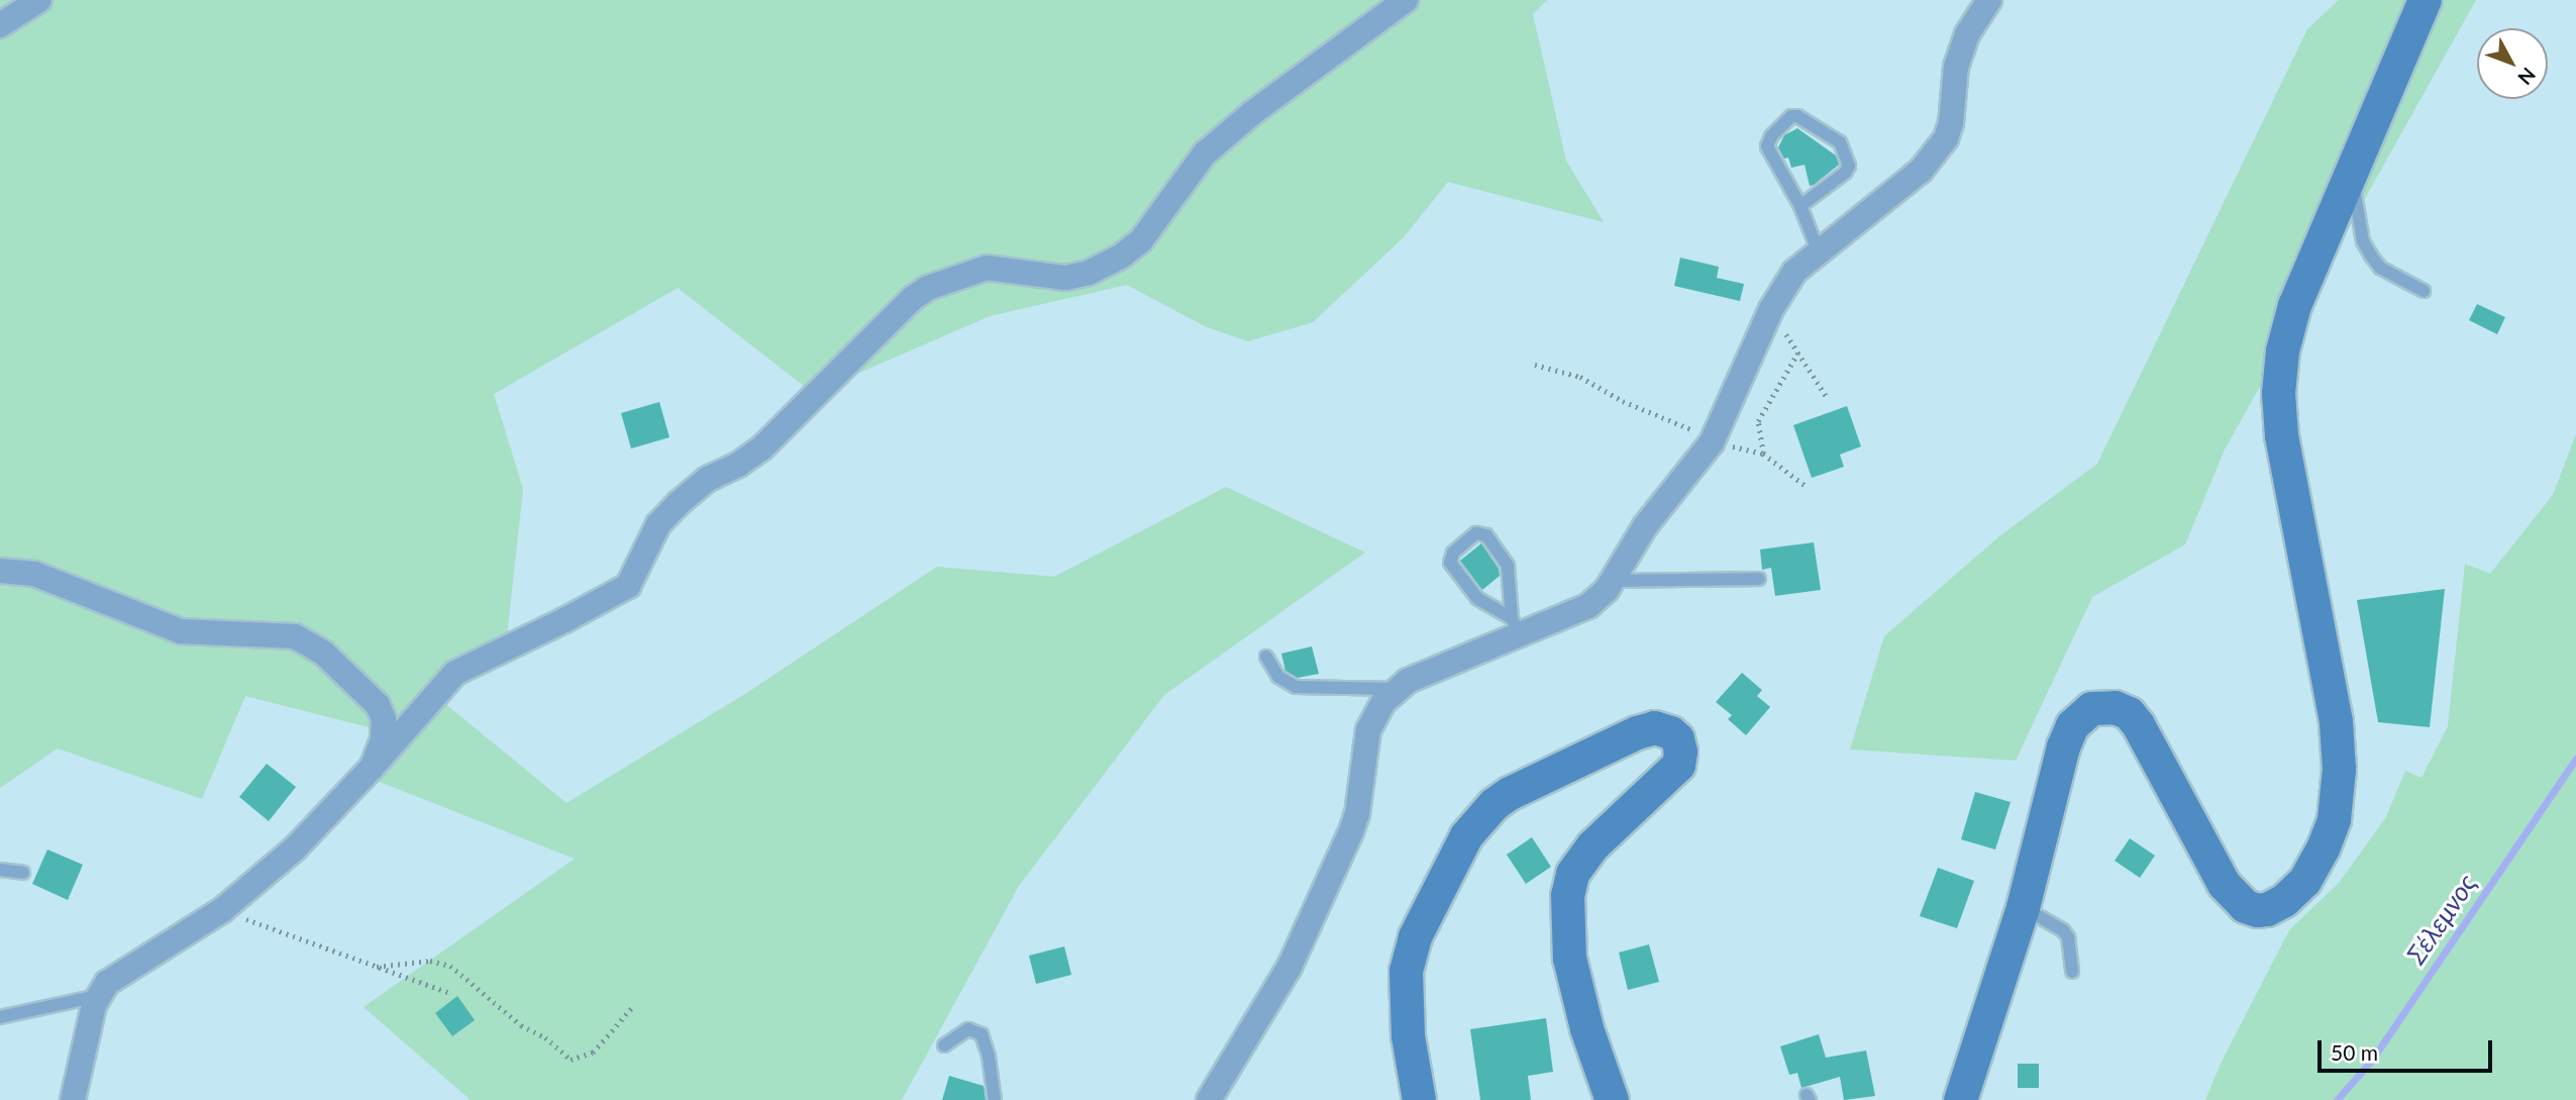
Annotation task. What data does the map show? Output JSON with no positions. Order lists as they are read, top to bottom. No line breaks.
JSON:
{"water":["Σέλεμνος"],"scale_bar":"50 m","north":"bottom right"}
